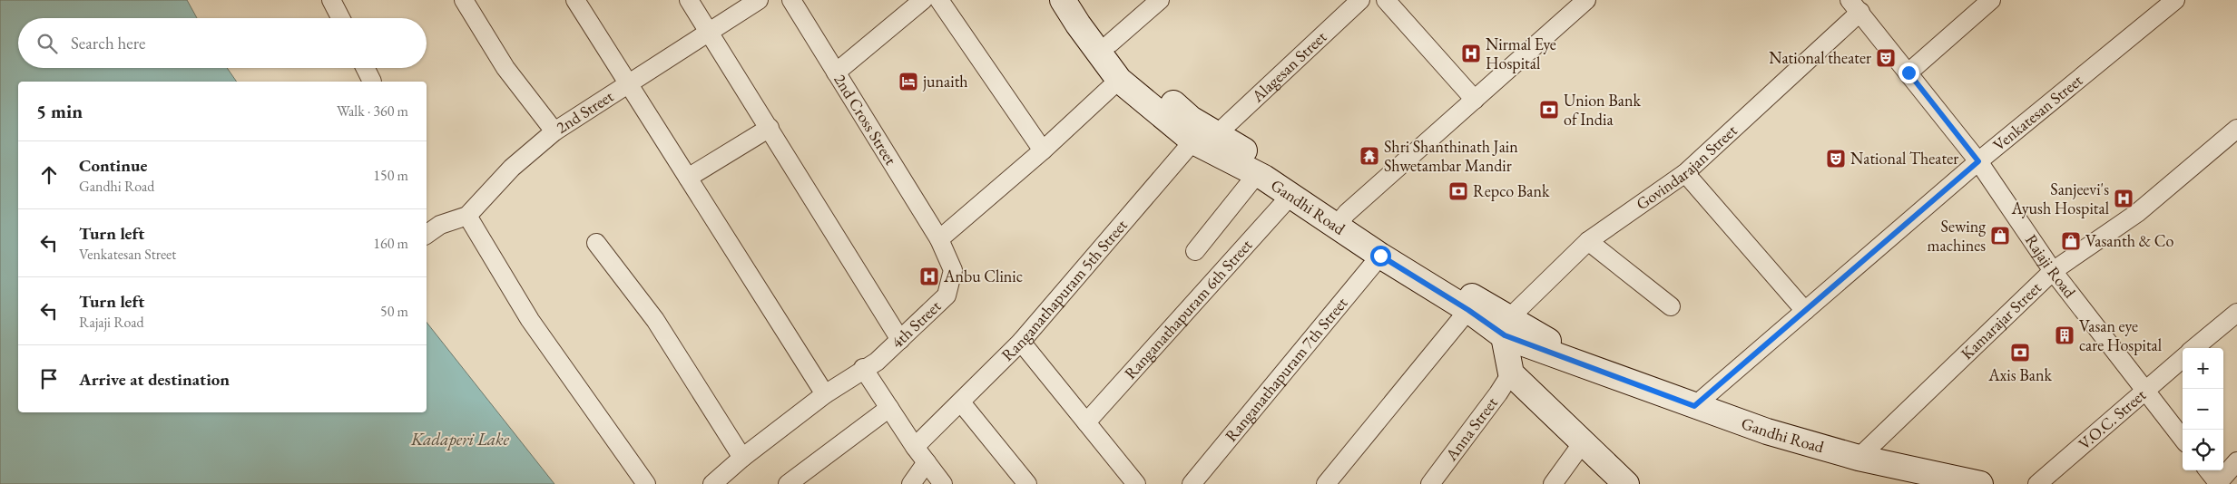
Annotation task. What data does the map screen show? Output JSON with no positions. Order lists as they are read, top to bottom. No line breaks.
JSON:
{"streets":{"main road":["Gandhi Road"],"street":["Alagesan Street","2nd Street","Venkatesan Street","2nd Cross Street","Govindarajan Street","Rajaji Road","Ranganathapuram 5th Street","Ranganathapuram 6th Street","Kamarajar Street","4th Street","Ranganathapuram 7th Street","V.O.C. Street","Anna Street"]},"crossings":[["Alagesan Street","Gandhi Road"],["Alagesan Street","Ranganathapuram 5th Street"],["Venkatesan Street","Gandhi Road"],["Venkatesan Street","Rajaji Road"],["2nd Cross Street","4th Street"],["Govindarajan Street","Gandhi Road"],["Govindarajan Street","Rajaji Road"],["Gandhi Road","Ranganathapuram 5th Street"],["Gandhi Road","Ranganathapuram 6th Street"],["Gandhi Road","Kamarajar Street"],["Gandhi Road","Ranganathapuram 7th Street"],["Rajaji Road","Kamarajar Street"],["Rajaji Road","V.O.C. Street"]],"water":["Kadaperi Lake"],"places":{"hospital":["Nirmal Eye Hospital","Sanjeevi's Ayush Hospital","Anbu Clinic"],"theatre":["National theater","National Theater"],"hotel":["junaith"],"bank":["Union Bank of India","Repco Bank","Axis Bank"],"temple":["Shri Shanthinath Jain Shwetambar Mandir"],"shop":["Sewing machines","Vasanth & Co"],"building":["Vasan eye care Hospital"]},"page":{"search":"Search here","heading":["5 min","Walk · 360 m"],"list":[["Continue","Gandhi Road","150 m"],["Turn left","Venkatesan Street","160 m"],["Turn left","Rajaji Road","50 m"],"Arrive at destination"],"map_buttons":["+","−"]}}
